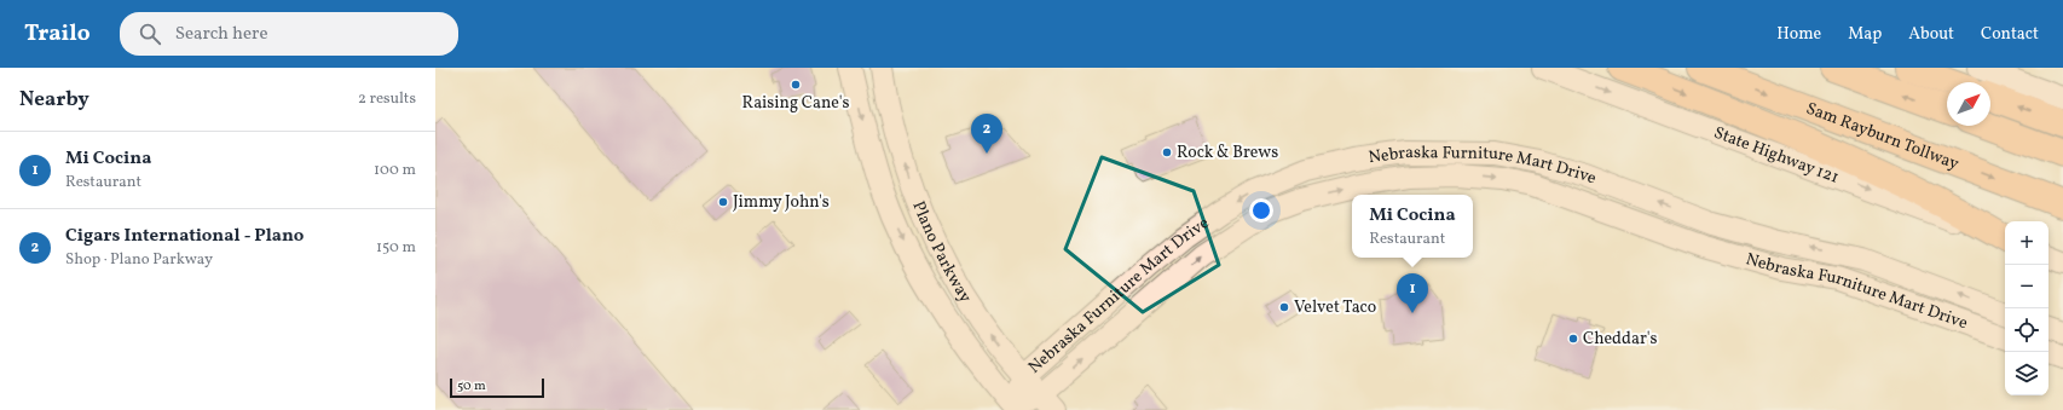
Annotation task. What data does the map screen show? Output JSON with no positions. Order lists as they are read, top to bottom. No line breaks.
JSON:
{"streets":{"highway":["Sam Rayburn Tollway"],"street":["State Highway 121","Nebraska Furniture Mart Drive","Plano Parkway"]},"crossings":[["Nebraska Furniture Mart Drive","Plano Parkway"]],"one_way":["State Highway 121"],"places":["Raising Cane's","Rock & Brews","Jimmy John's","Velvet Taco","Cheddar's"],"scale_bar":"50 m","north":"top right","page":{"header":"Trailo","search":"Search here","nav":["Home","Map","About","Contact"],"heading":["Nearby","2 results"],"pins":["2","1"],"list":[{"mark":"1","name":"Mi Cocina","note":"Restaurant","value":"100 m"},{"mark":"2","name":"Cigars International - Plano","note":"Shop · Plano Parkway","value":"150 m"}],"popup":["Mi Cocina","Restaurant"],"map_buttons":["+","−"],"scale":"50 m"}}
